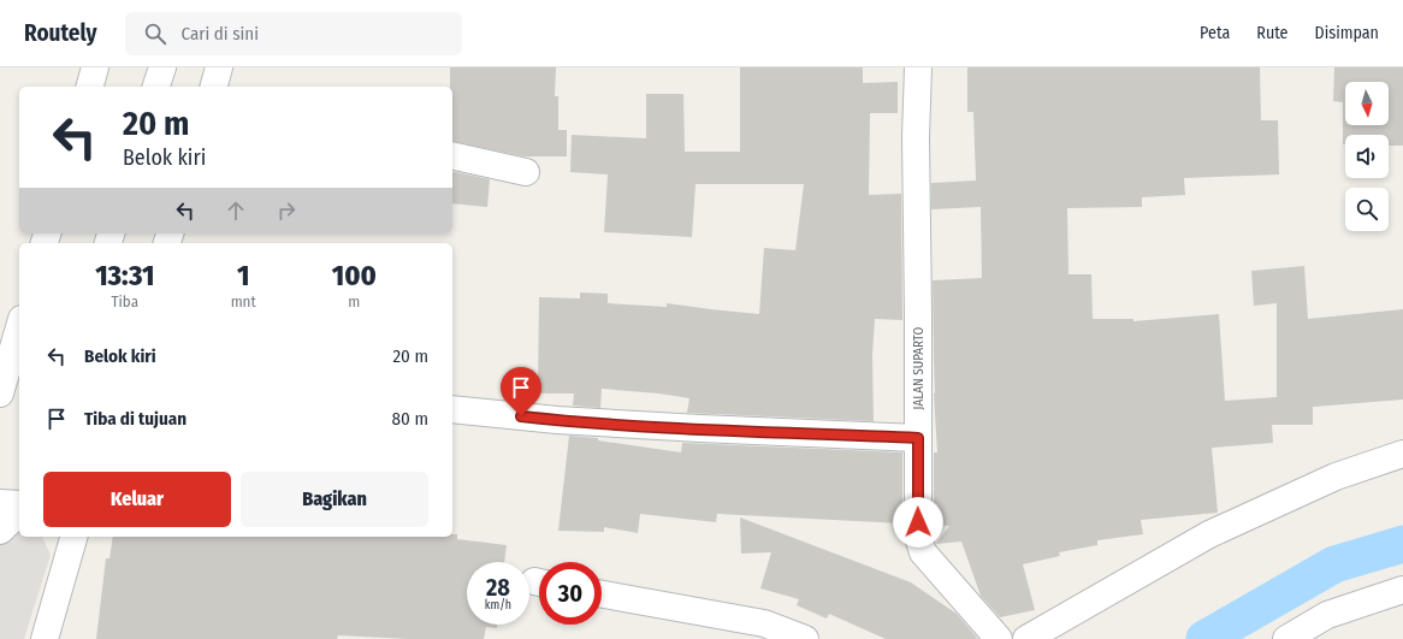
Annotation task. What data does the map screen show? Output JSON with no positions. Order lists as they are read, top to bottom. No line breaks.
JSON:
{"streets":{"street":["JALAN SUPARTO"]},"north":"bottom","page":{"header":"Routely","search":"Cari di sini","nav":["Peta","Rute","Disimpan"],"turn":["20 m","Belok kiri"],"eta":["13:31","Tiba","1","mnt","100","m"],"list":[{"name":"Belok kiri","value":"20 m"},{"name":"Tiba di tujuan","value":"80 m"}],"buttons":["Keluar","Bagikan"],"speed":"28 km/h","limit":"30"}}
